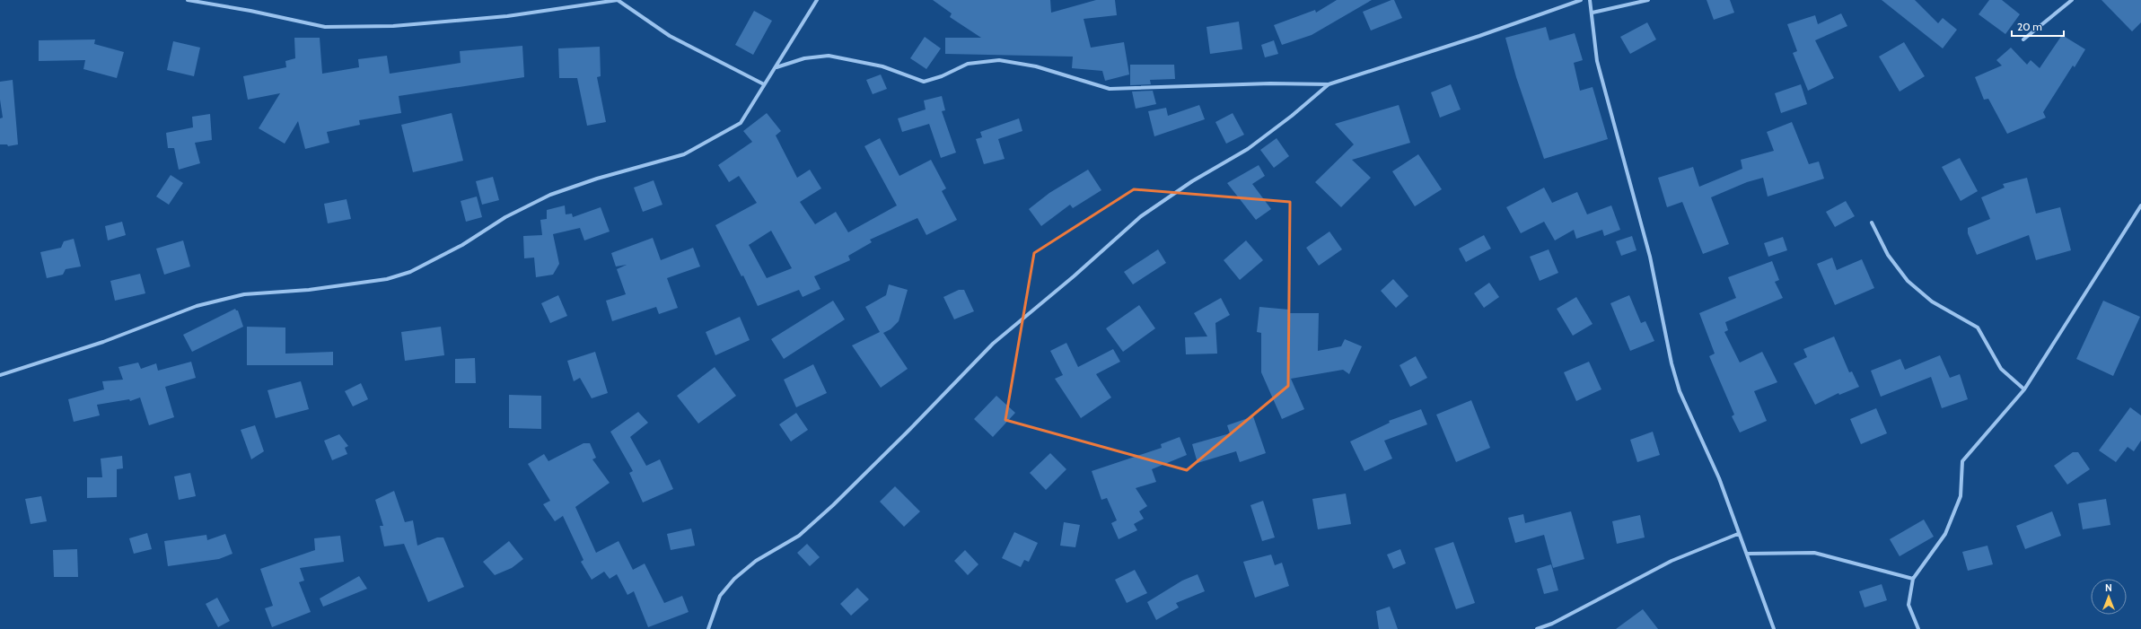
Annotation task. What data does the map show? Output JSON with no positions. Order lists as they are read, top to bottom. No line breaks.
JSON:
{"scale_bar":"20 m","north":"top"}
